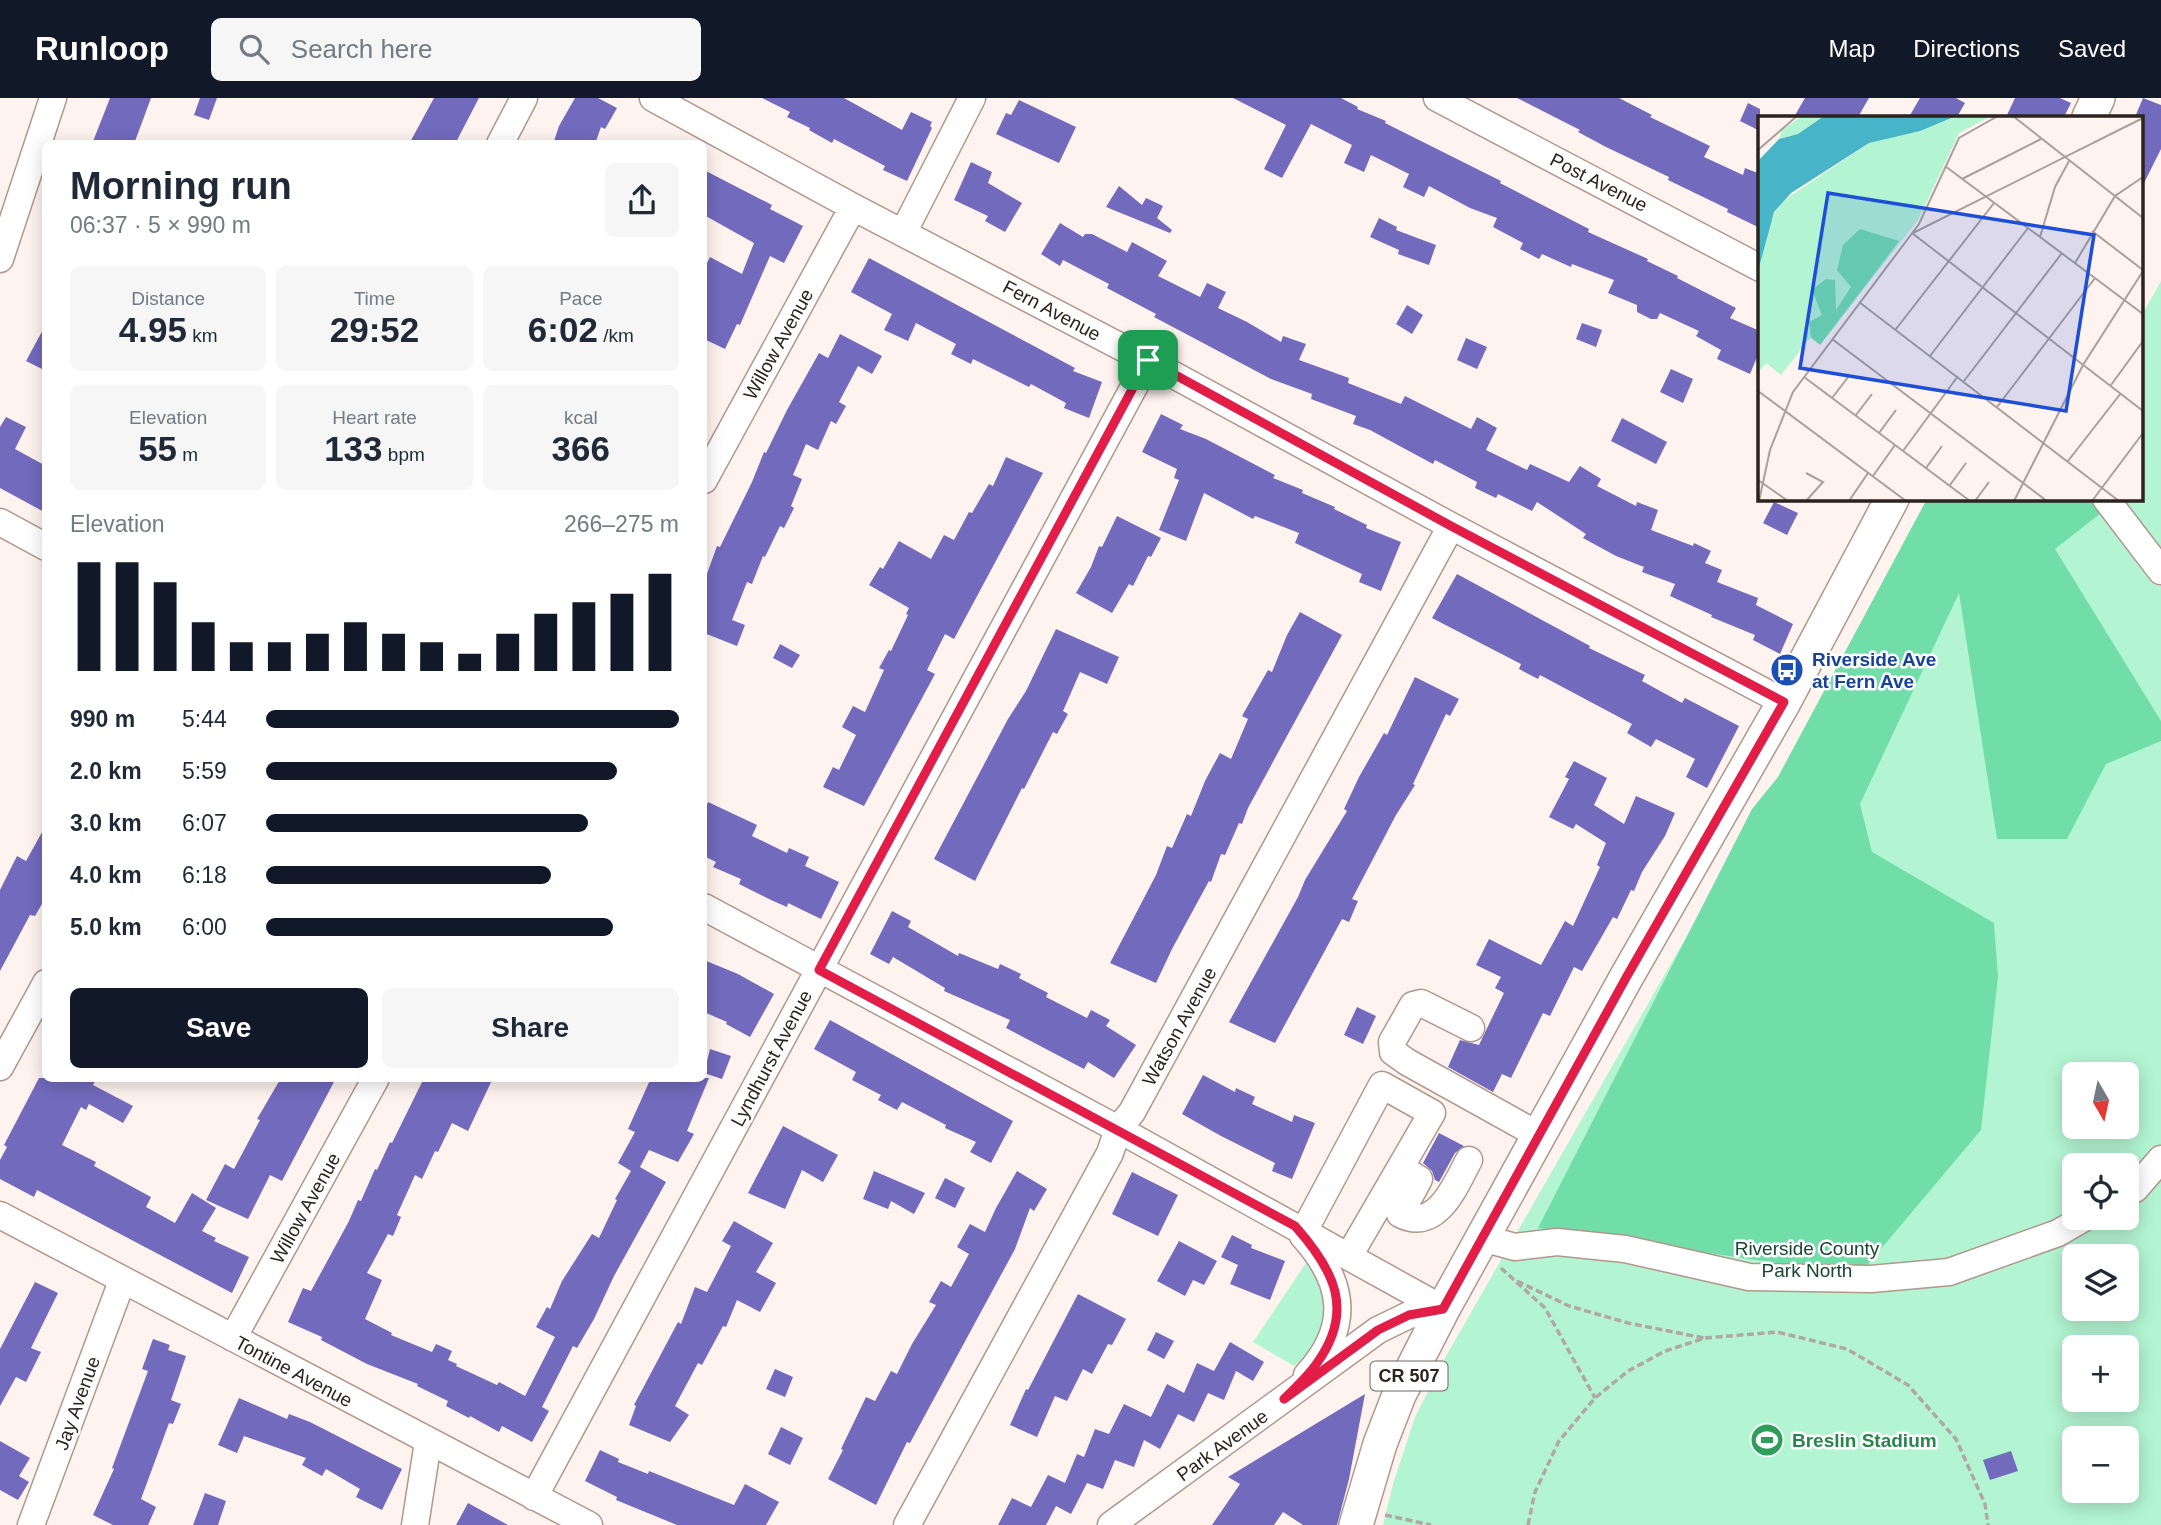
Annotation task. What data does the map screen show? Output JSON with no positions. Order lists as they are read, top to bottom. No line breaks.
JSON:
{"streets":{"main road":["CR 507"],"street":["Post Avenue","Fern Avenue","Willow Avenue","Watson Avenue","Lyndhurst Avenue","Tontine Avenue","Jay Avenue","Park Avenue"]},"crossings":[["Fern Avenue","Willow Avenue"],["Fern Avenue","Watson Avenue"],["Fern Avenue","Lyndhurst Avenue"],["Fern Avenue","CR 507"],["Willow Avenue","Tontine Avenue"],["Lyndhurst Avenue","Tontine Avenue"],["Tontine Avenue","Jay Avenue"],["CR 507","Park Avenue"]],"parks":["Riverside County Park North"],"places":{"bus stop":["Riverside Ave at Fern Ave"],"sports":["Breslin Stadium"]},"north":"bottom","page":{"header":"Runloop","search":"Search here","nav":["Map","Directions","Saved"],"heading":["Morning run","06:37 · 5 × 990 m"],"stats":[["Distance","4.95 km"],["Time","29:52"],["Pace","6:02 /km"],["Elevation","55 m"],["Heart rate","133 bpm"],["kcal","366"]],"chart":["Elevation","266–275 m"],"list":[{"name":"990 m","note":"5:44"},{"name":"2.0 km","note":"5:59"},{"name":"3.0 km","note":"6:07"},{"name":"4.0 km","note":"6:18"},{"name":"5.0 km","note":"6:00"}],"buttons":["Save","Share"],"map_buttons":["+","−"]}}
